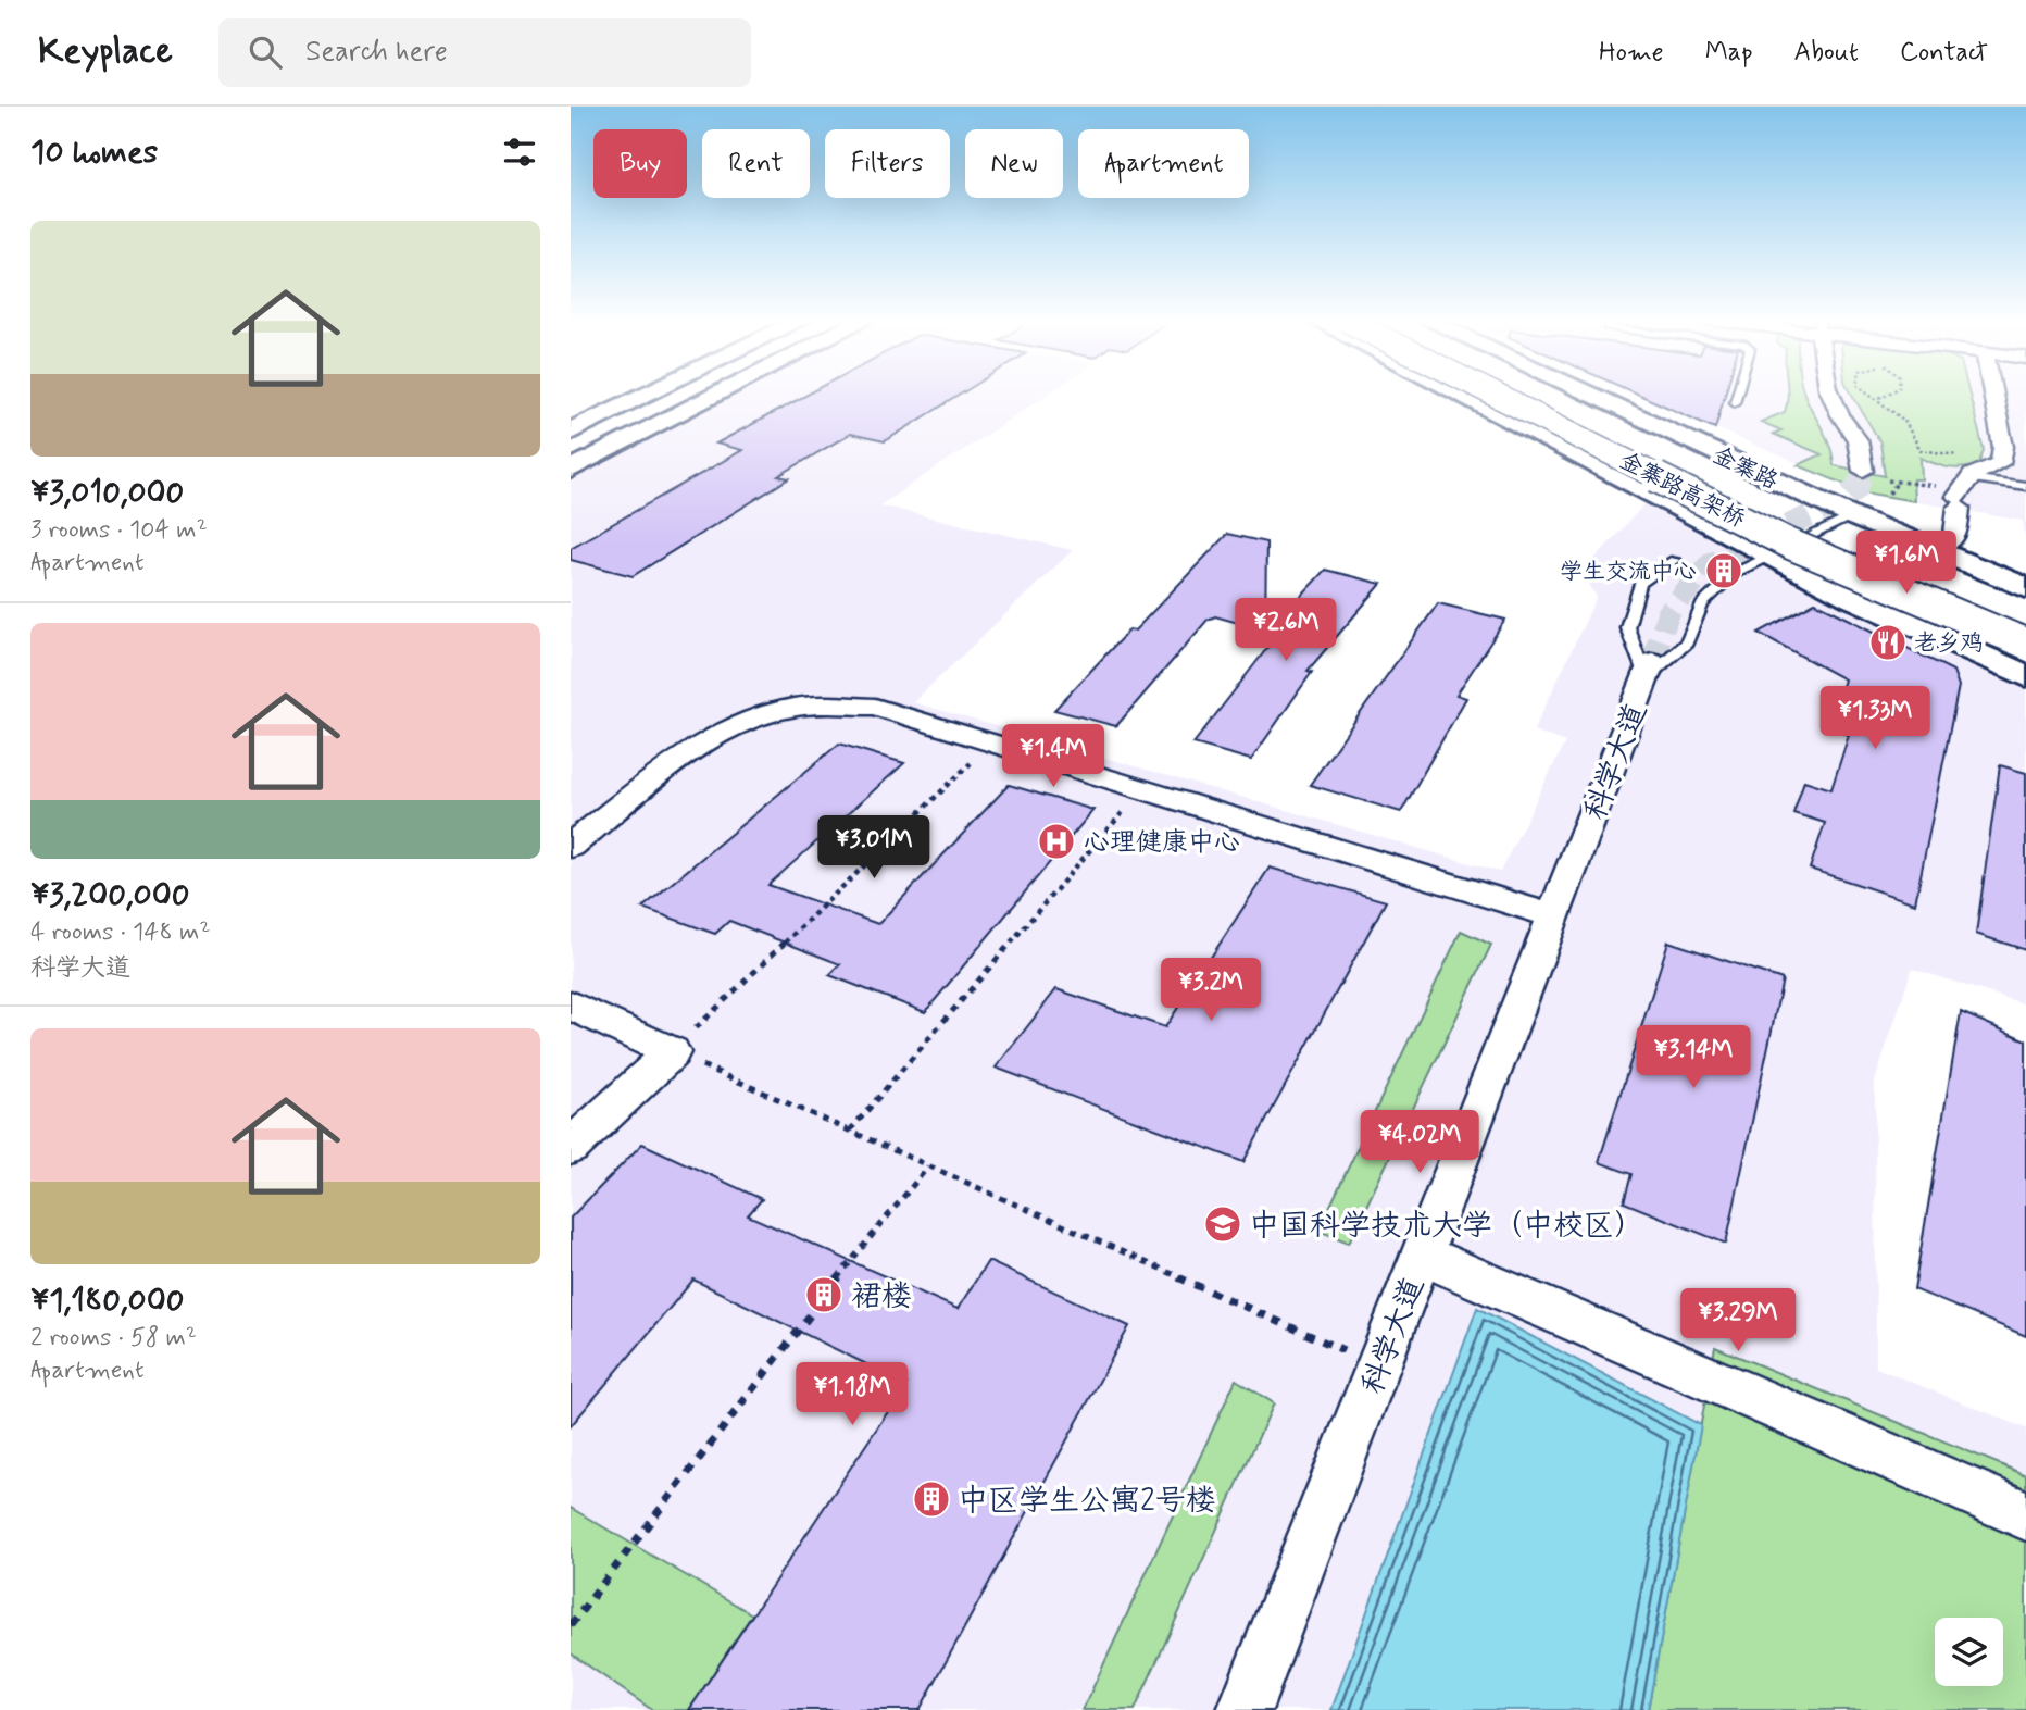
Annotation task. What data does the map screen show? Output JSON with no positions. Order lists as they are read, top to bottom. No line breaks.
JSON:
{"streets":{"main road":["金寨路","金寨路高架桥"],"street":["科学大道"]},"places":{"building":["学生交流中心","裙楼","中区学生公寓2号楼"],"restaurant":["老乡鸡"],"hospital":["心理健康中心"],"school or university":["中国科学技术大学（中校区）"]},"page":{"header":"Keyplace","search":"Search here","nav":["Home","Map","About","Contact"],"heading":"10 homes","chip":["Buy","Rent","Filters","New","Apartment"],"list":[{"name":"¥3,010,000","note":"3 rooms · 104 m² · Apartment"},{"name":"¥3,200,000","note":"4 rooms · 148 m² · 科学大道"},{"name":"¥1,180,000","note":"2 rooms · 58 m² · Apartment"}],"price":["¥1.6M","¥2.6M","¥1.33M","¥1.4M","¥3.01M","¥3.2M","¥3.14M","¥4.02M","¥3.29M","¥1.18M"]}}
